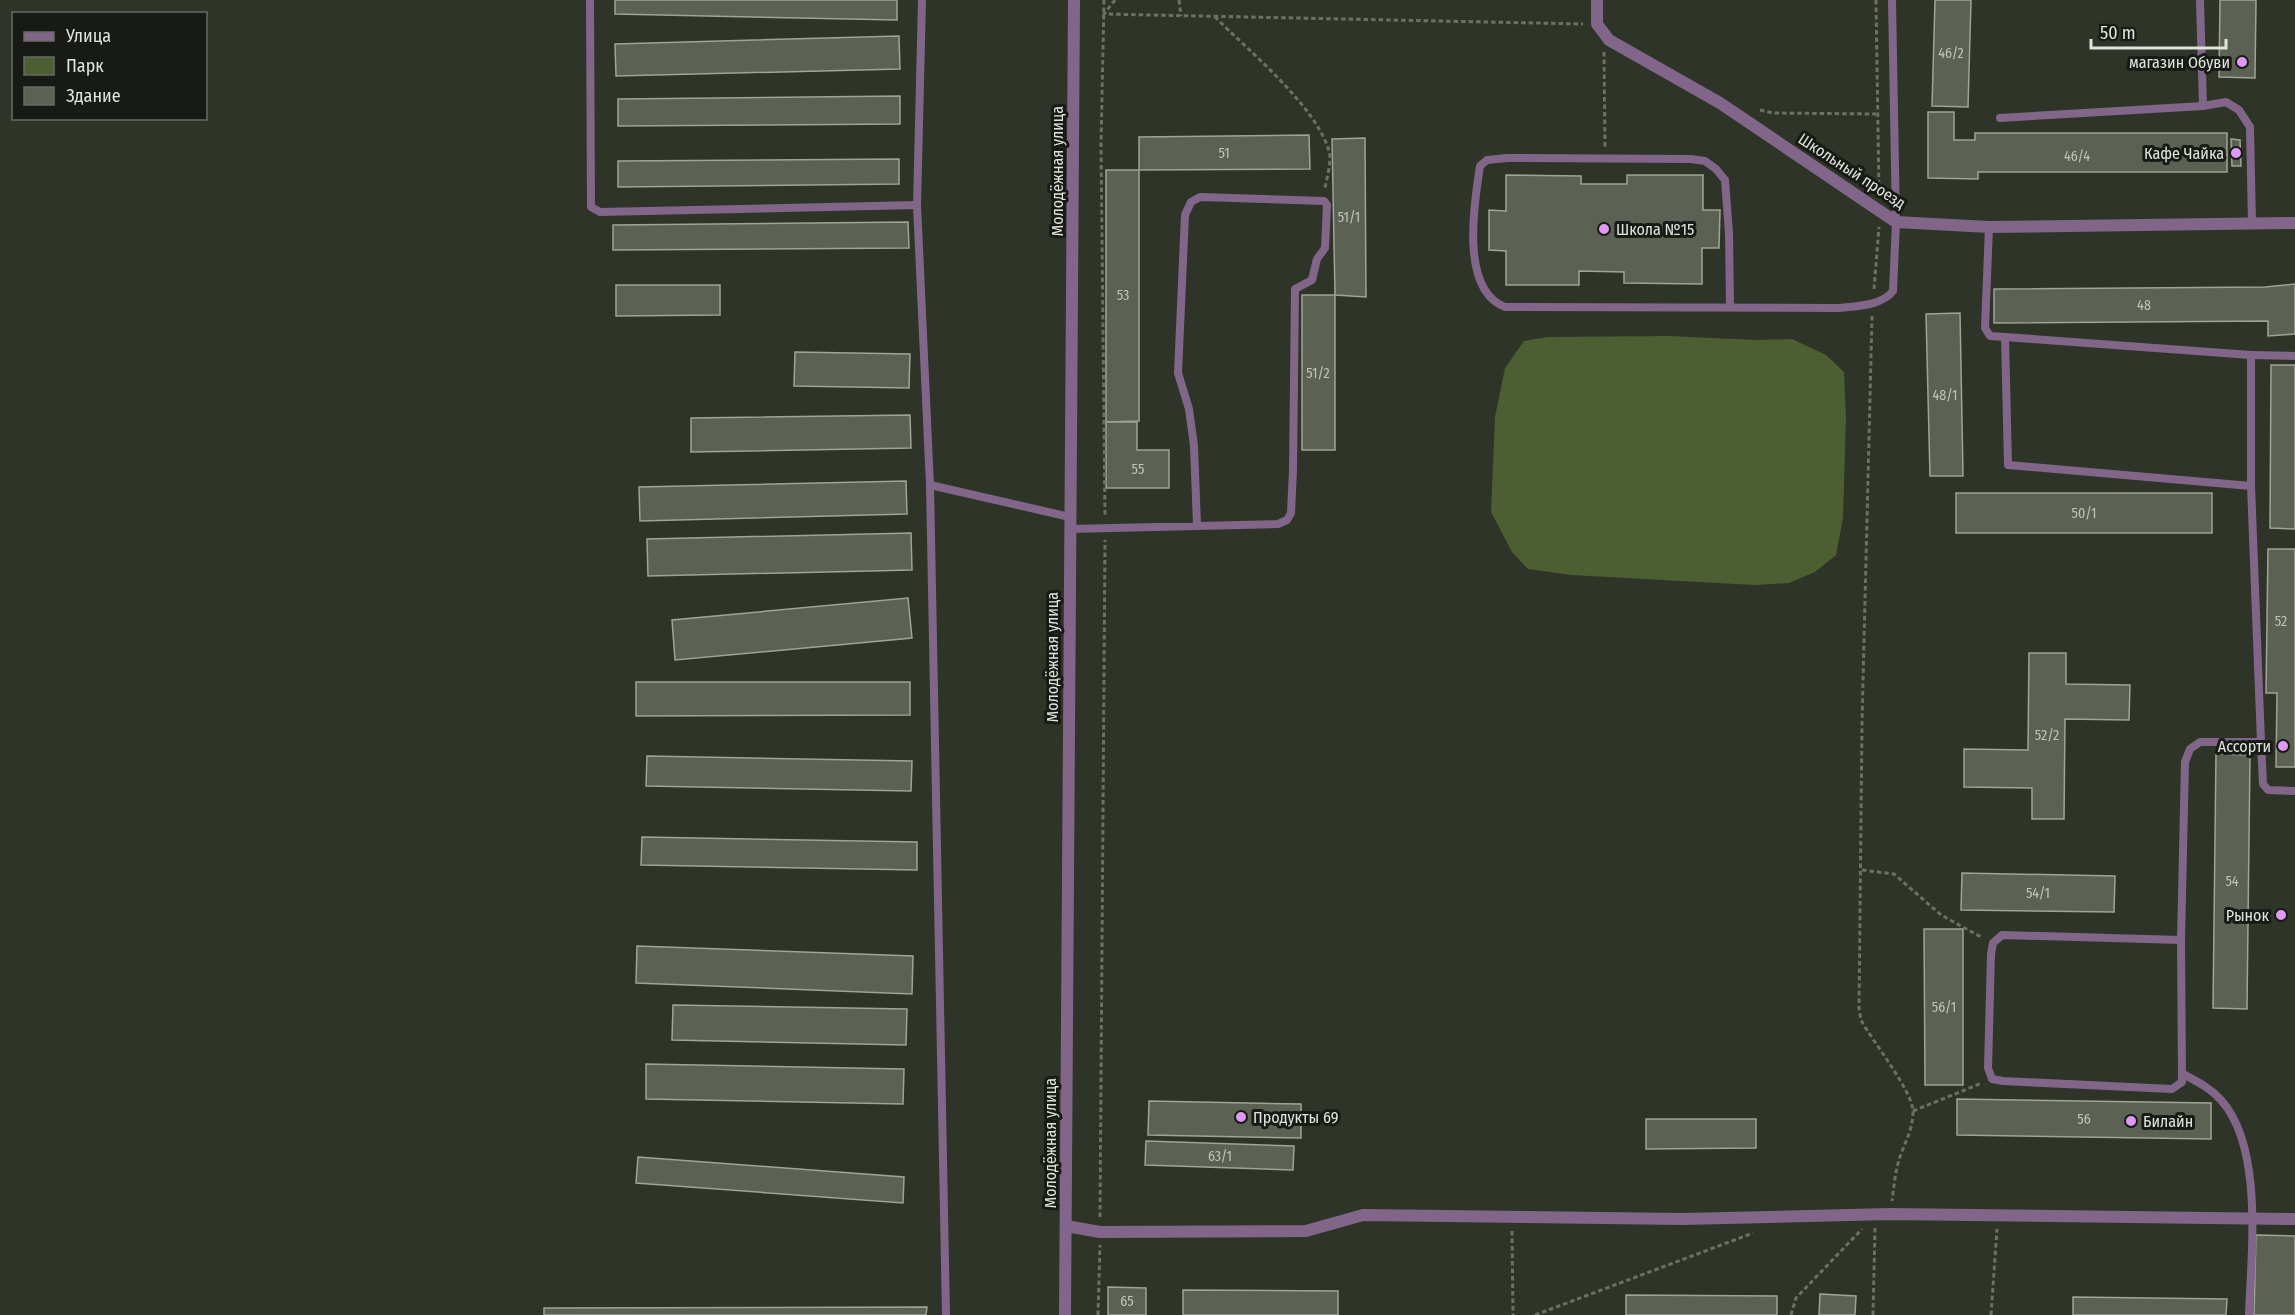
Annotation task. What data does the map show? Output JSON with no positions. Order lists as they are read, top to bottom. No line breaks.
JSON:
{"streets":{"street":["Молодёжная улица","Школьный проезд"]},"places":["магазин Обуви","Кафе Чайка","Школа №15","Ассорти","Рынок","Продукты 69","Билайн"],"house_numbers":["46/2","51","46/4","51/1","53","48","51/2","48/1","55","50/1","52","52/2","54","54/1","56/1","56","63/1","65"],"legend":["Улица","Парк","Здание"],"scale_bar":"50 m"}
